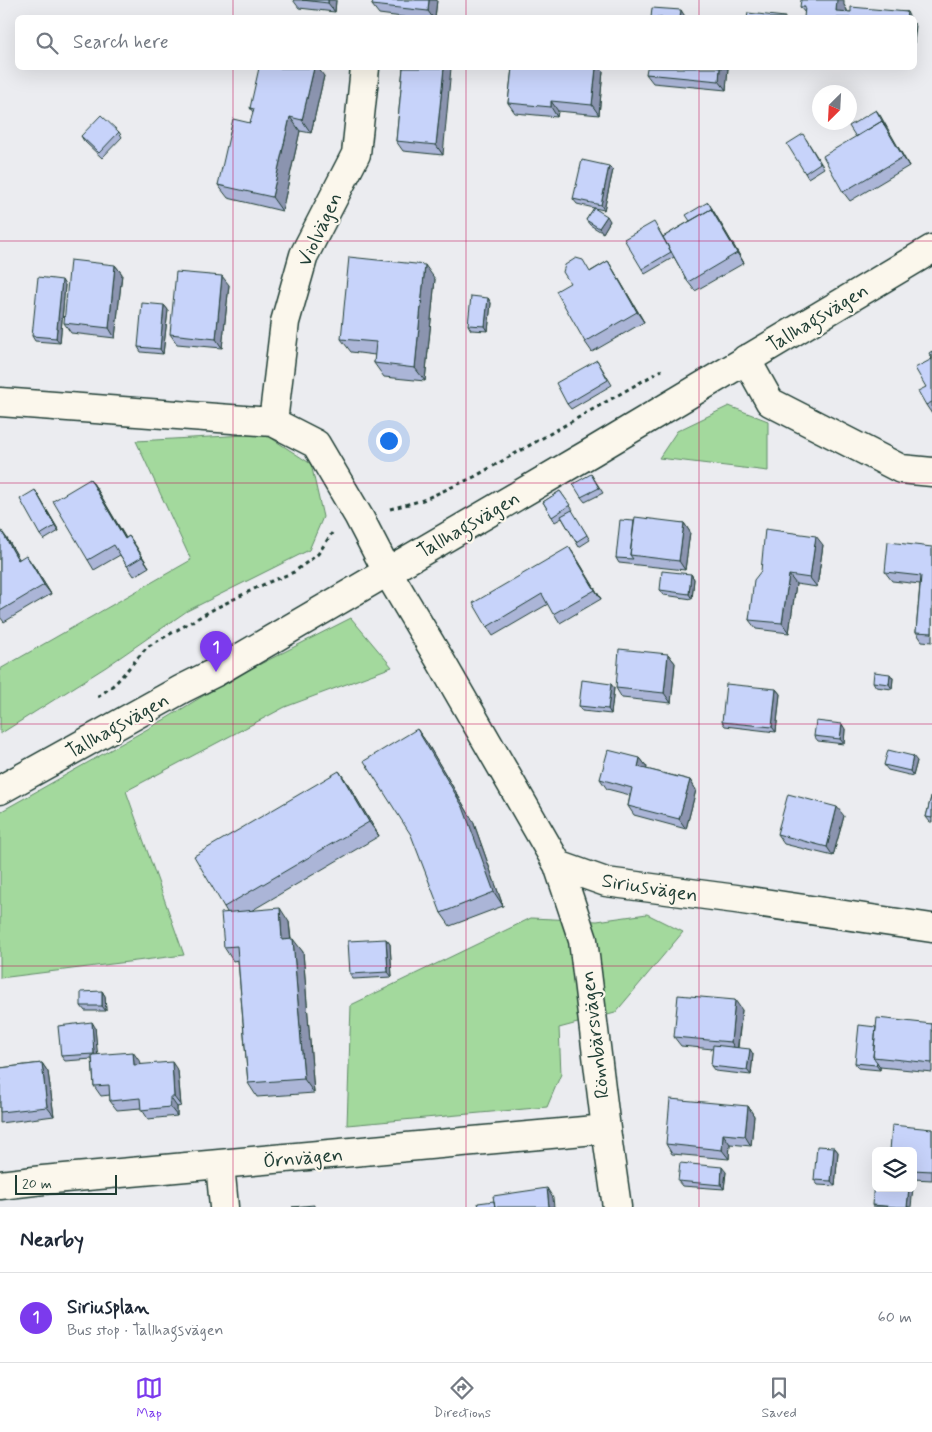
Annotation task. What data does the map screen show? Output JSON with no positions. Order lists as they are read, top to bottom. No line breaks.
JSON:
{"streets":{"street":["Violvägen","Tallhagsvägen","Siriusvägen","Rönnbärsvägen","Örnvägen"]},"crossings":[["Siriusvägen","Rönnbärsvägen"],["Rönnbärsvägen","Örnvägen"]],"scale_bar":"20 m","north":"bottom left","page":{"search":"Search here","pins":"1","scale":"20 m","heading":"Nearby","list":[{"mark":"1","name":"Siriusplan","note":"Bus stop · Tallhagsvägen","value":"60 m"}],"nav":["Map","Directions","Saved"]}}
